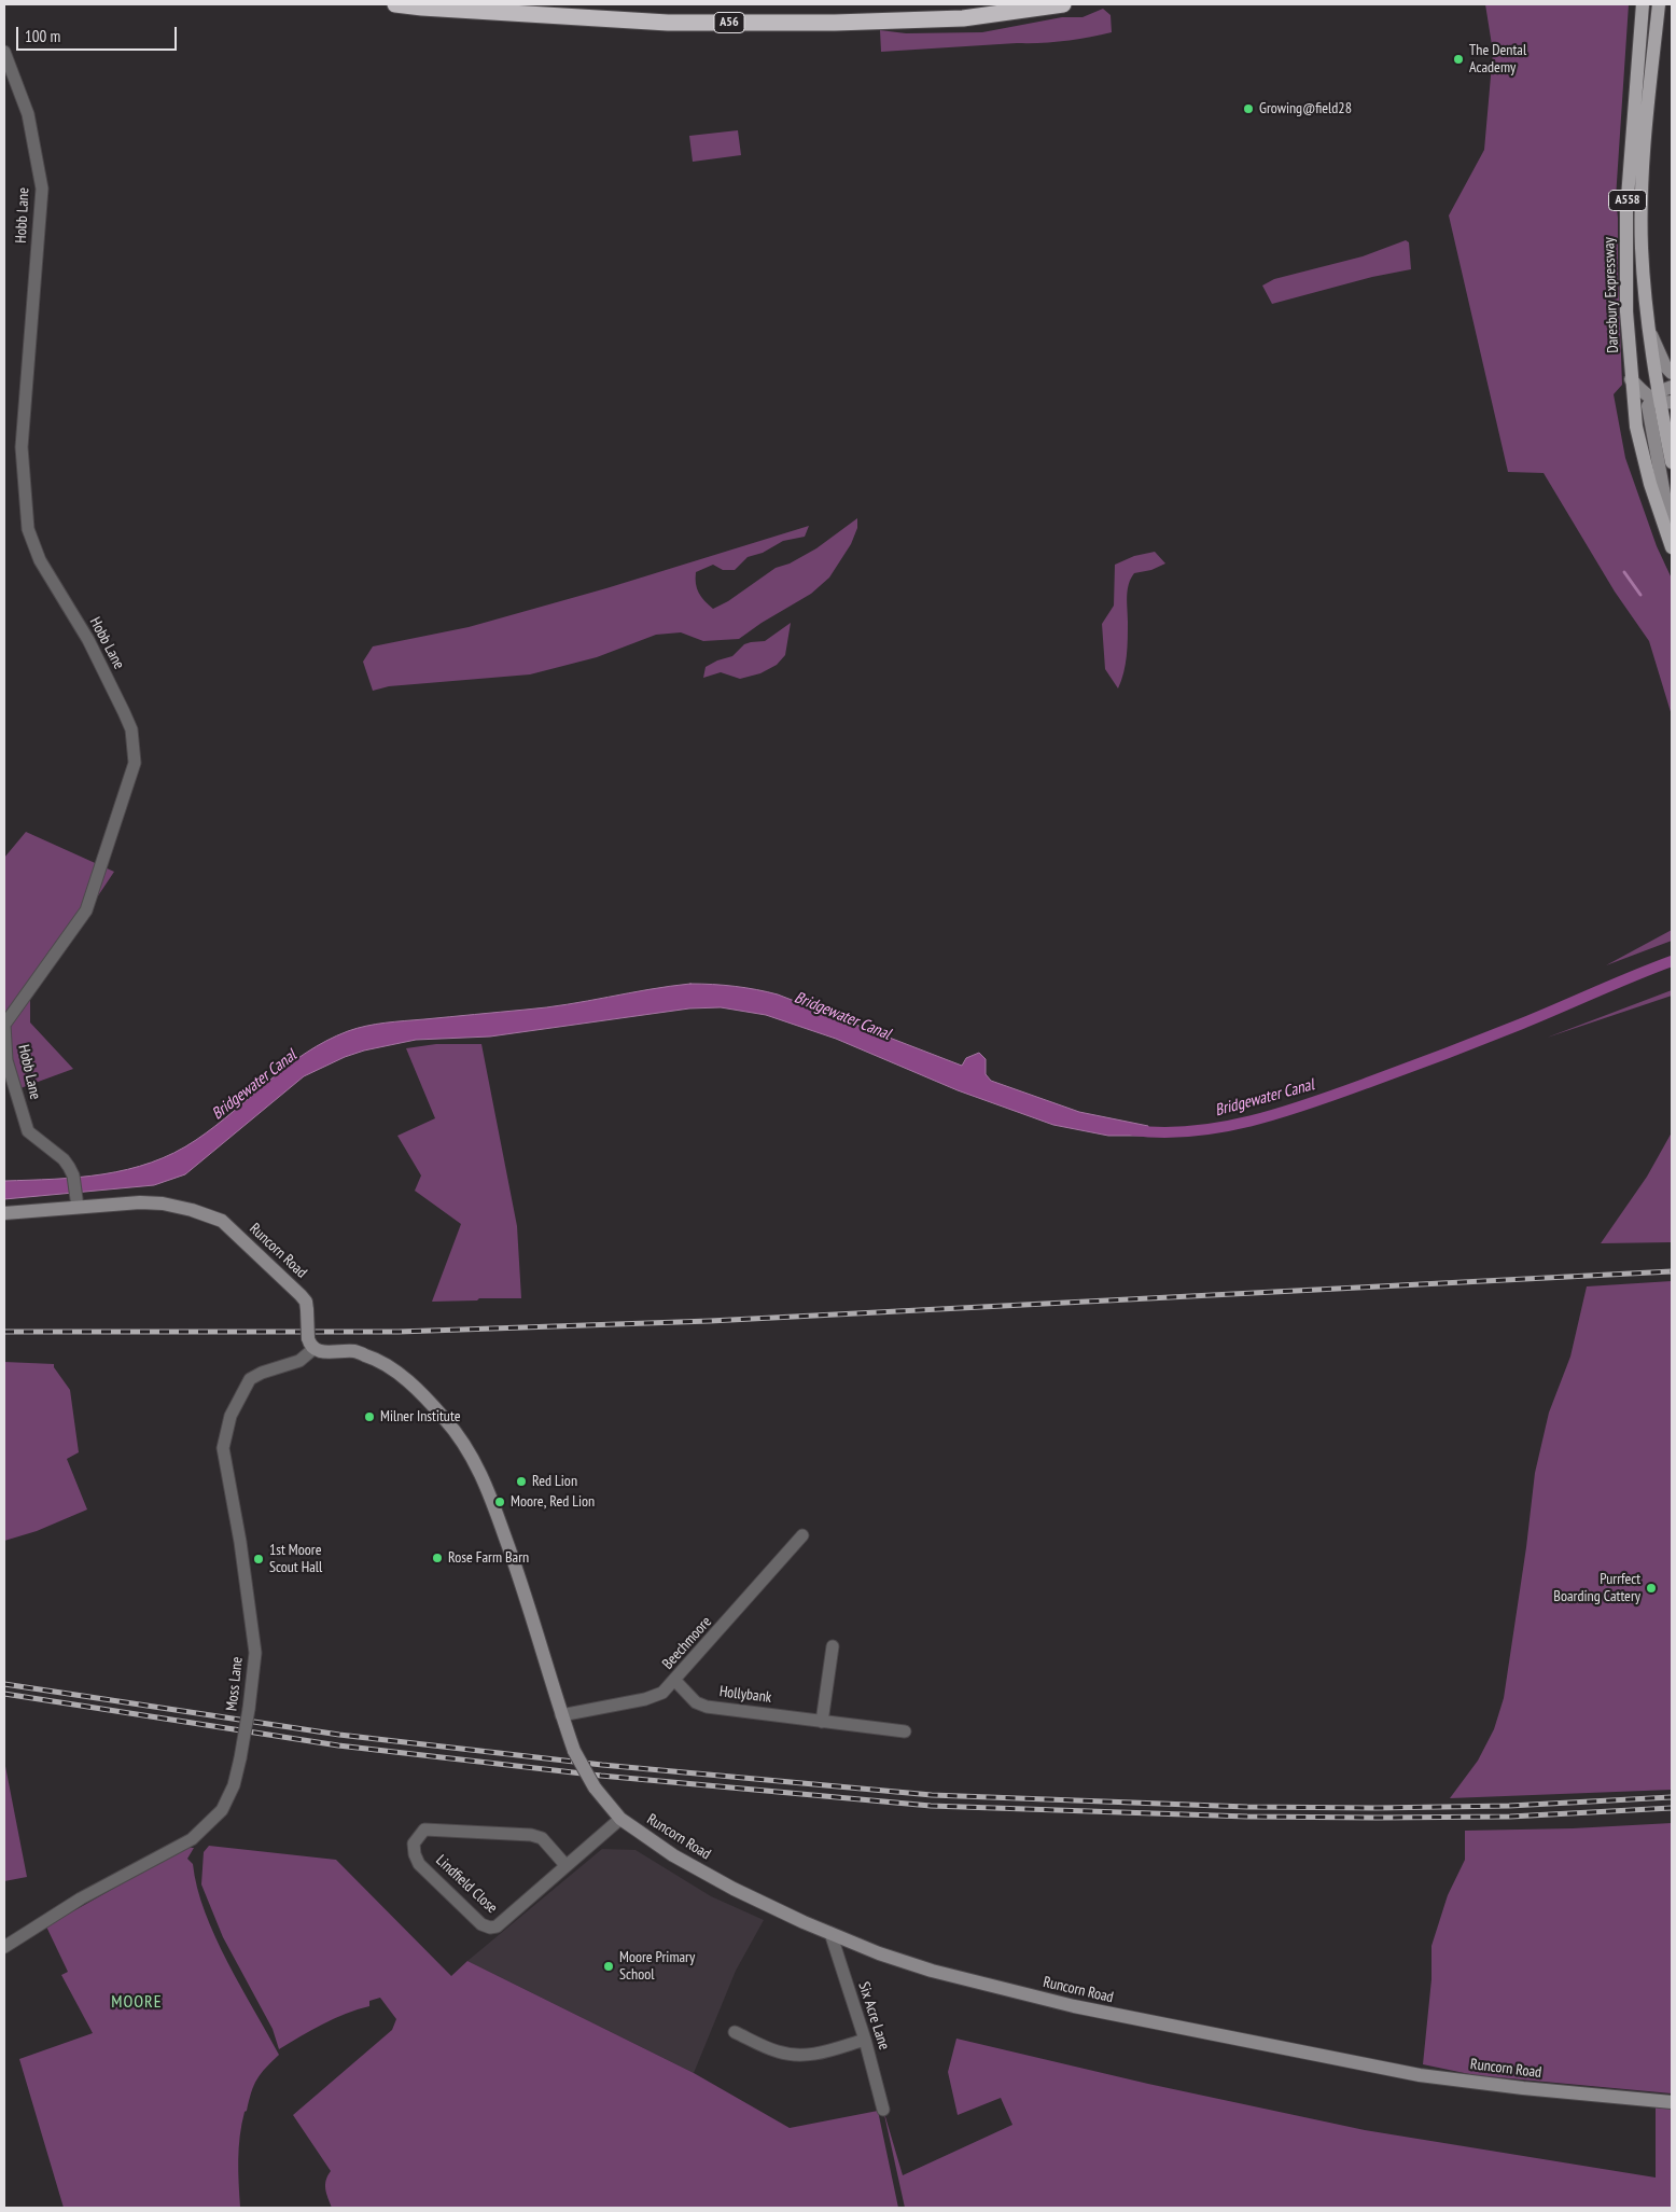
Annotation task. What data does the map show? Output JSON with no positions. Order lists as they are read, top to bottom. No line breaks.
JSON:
{"streets":{"highway":["A56"],"main road":["A558","Daresbury Expressway"],"street":["Hobb Lane","Runcorn Road","Beechmoore","Moss Lane","Hollybank","Lindfield Close","Six Acre Lane"]},"crossings":[["A558","Daresbury Expressway"],["Hobb Lane","Runcorn Road"],["Runcorn Road","Beechmoore"],["Runcorn Road","Moss Lane"],["Runcorn Road","Lindfield Close"],["Runcorn Road","Six Acre Lane"],["Beechmoore","Hollybank"]],"districts":["MOORE"],"water":["Bridgewater Canal"],"places":["The Dental Academy","Growing@field28","Milner Institute","Red Lion","Moore, Red Lion","Rose Farm Barn","1st Moore Scout Hall","Purrfect Boarding Cattery","Moore Primary School"],"scale_bar":"100 m"}
